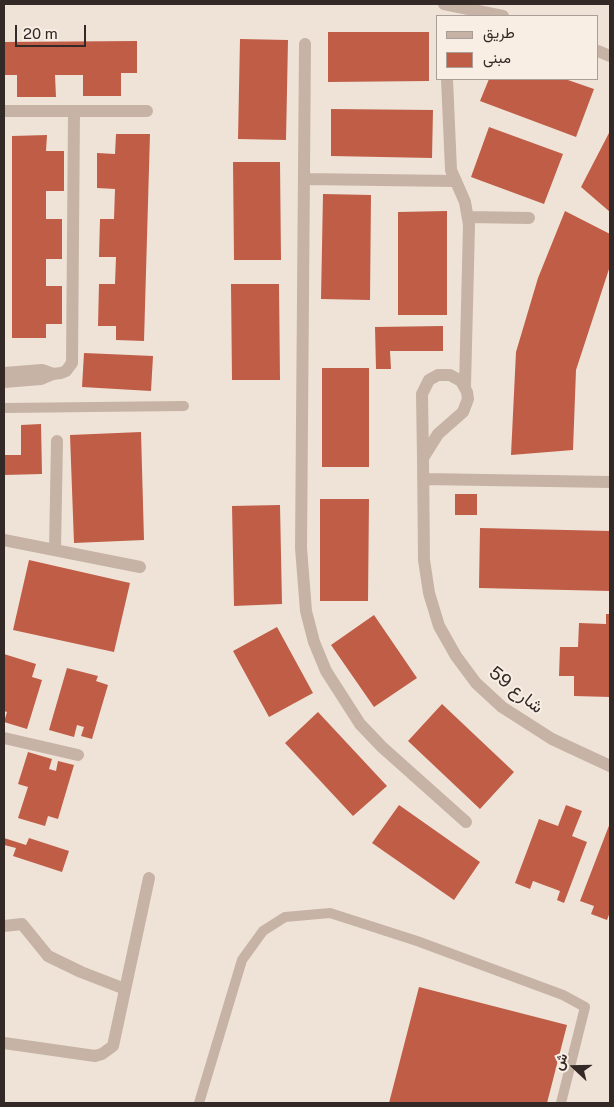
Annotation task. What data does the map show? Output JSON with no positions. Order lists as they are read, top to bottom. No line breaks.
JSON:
{"streets":{"street":["شارع 59"]},"legend":["طريق","مبنى"],"scale_bar":"20 m","north":"left"}
